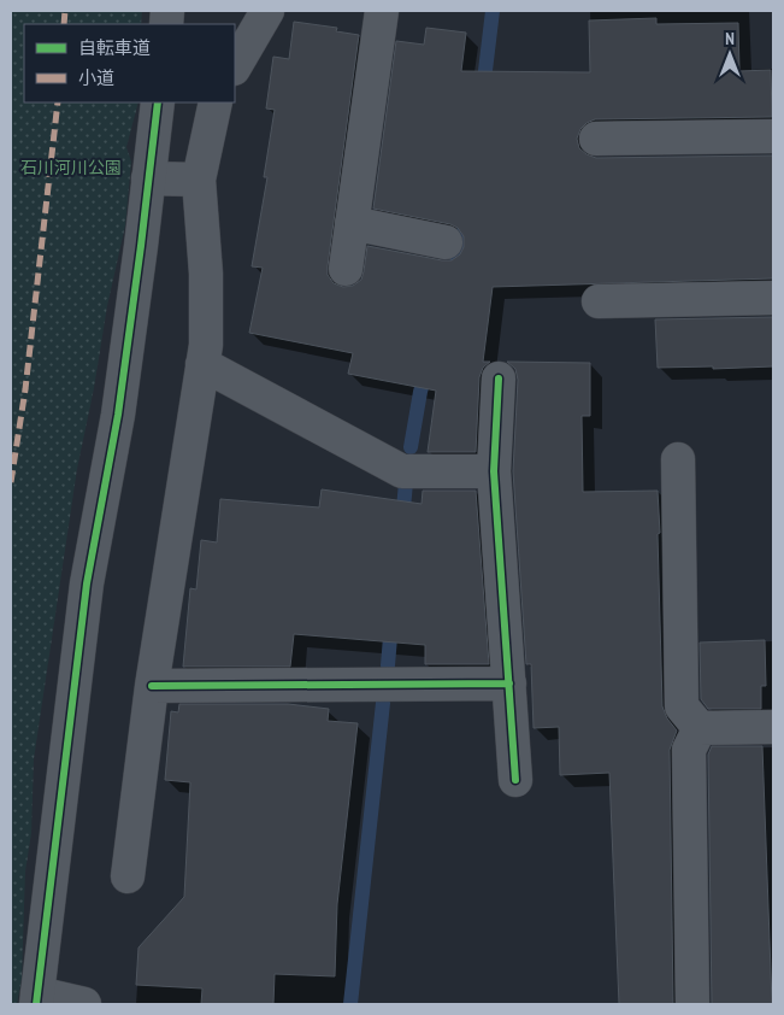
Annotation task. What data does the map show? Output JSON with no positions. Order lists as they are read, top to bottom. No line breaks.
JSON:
{"parks":["石川河川公園"],"legend":["自転車道","小道"],"north":"top"}
